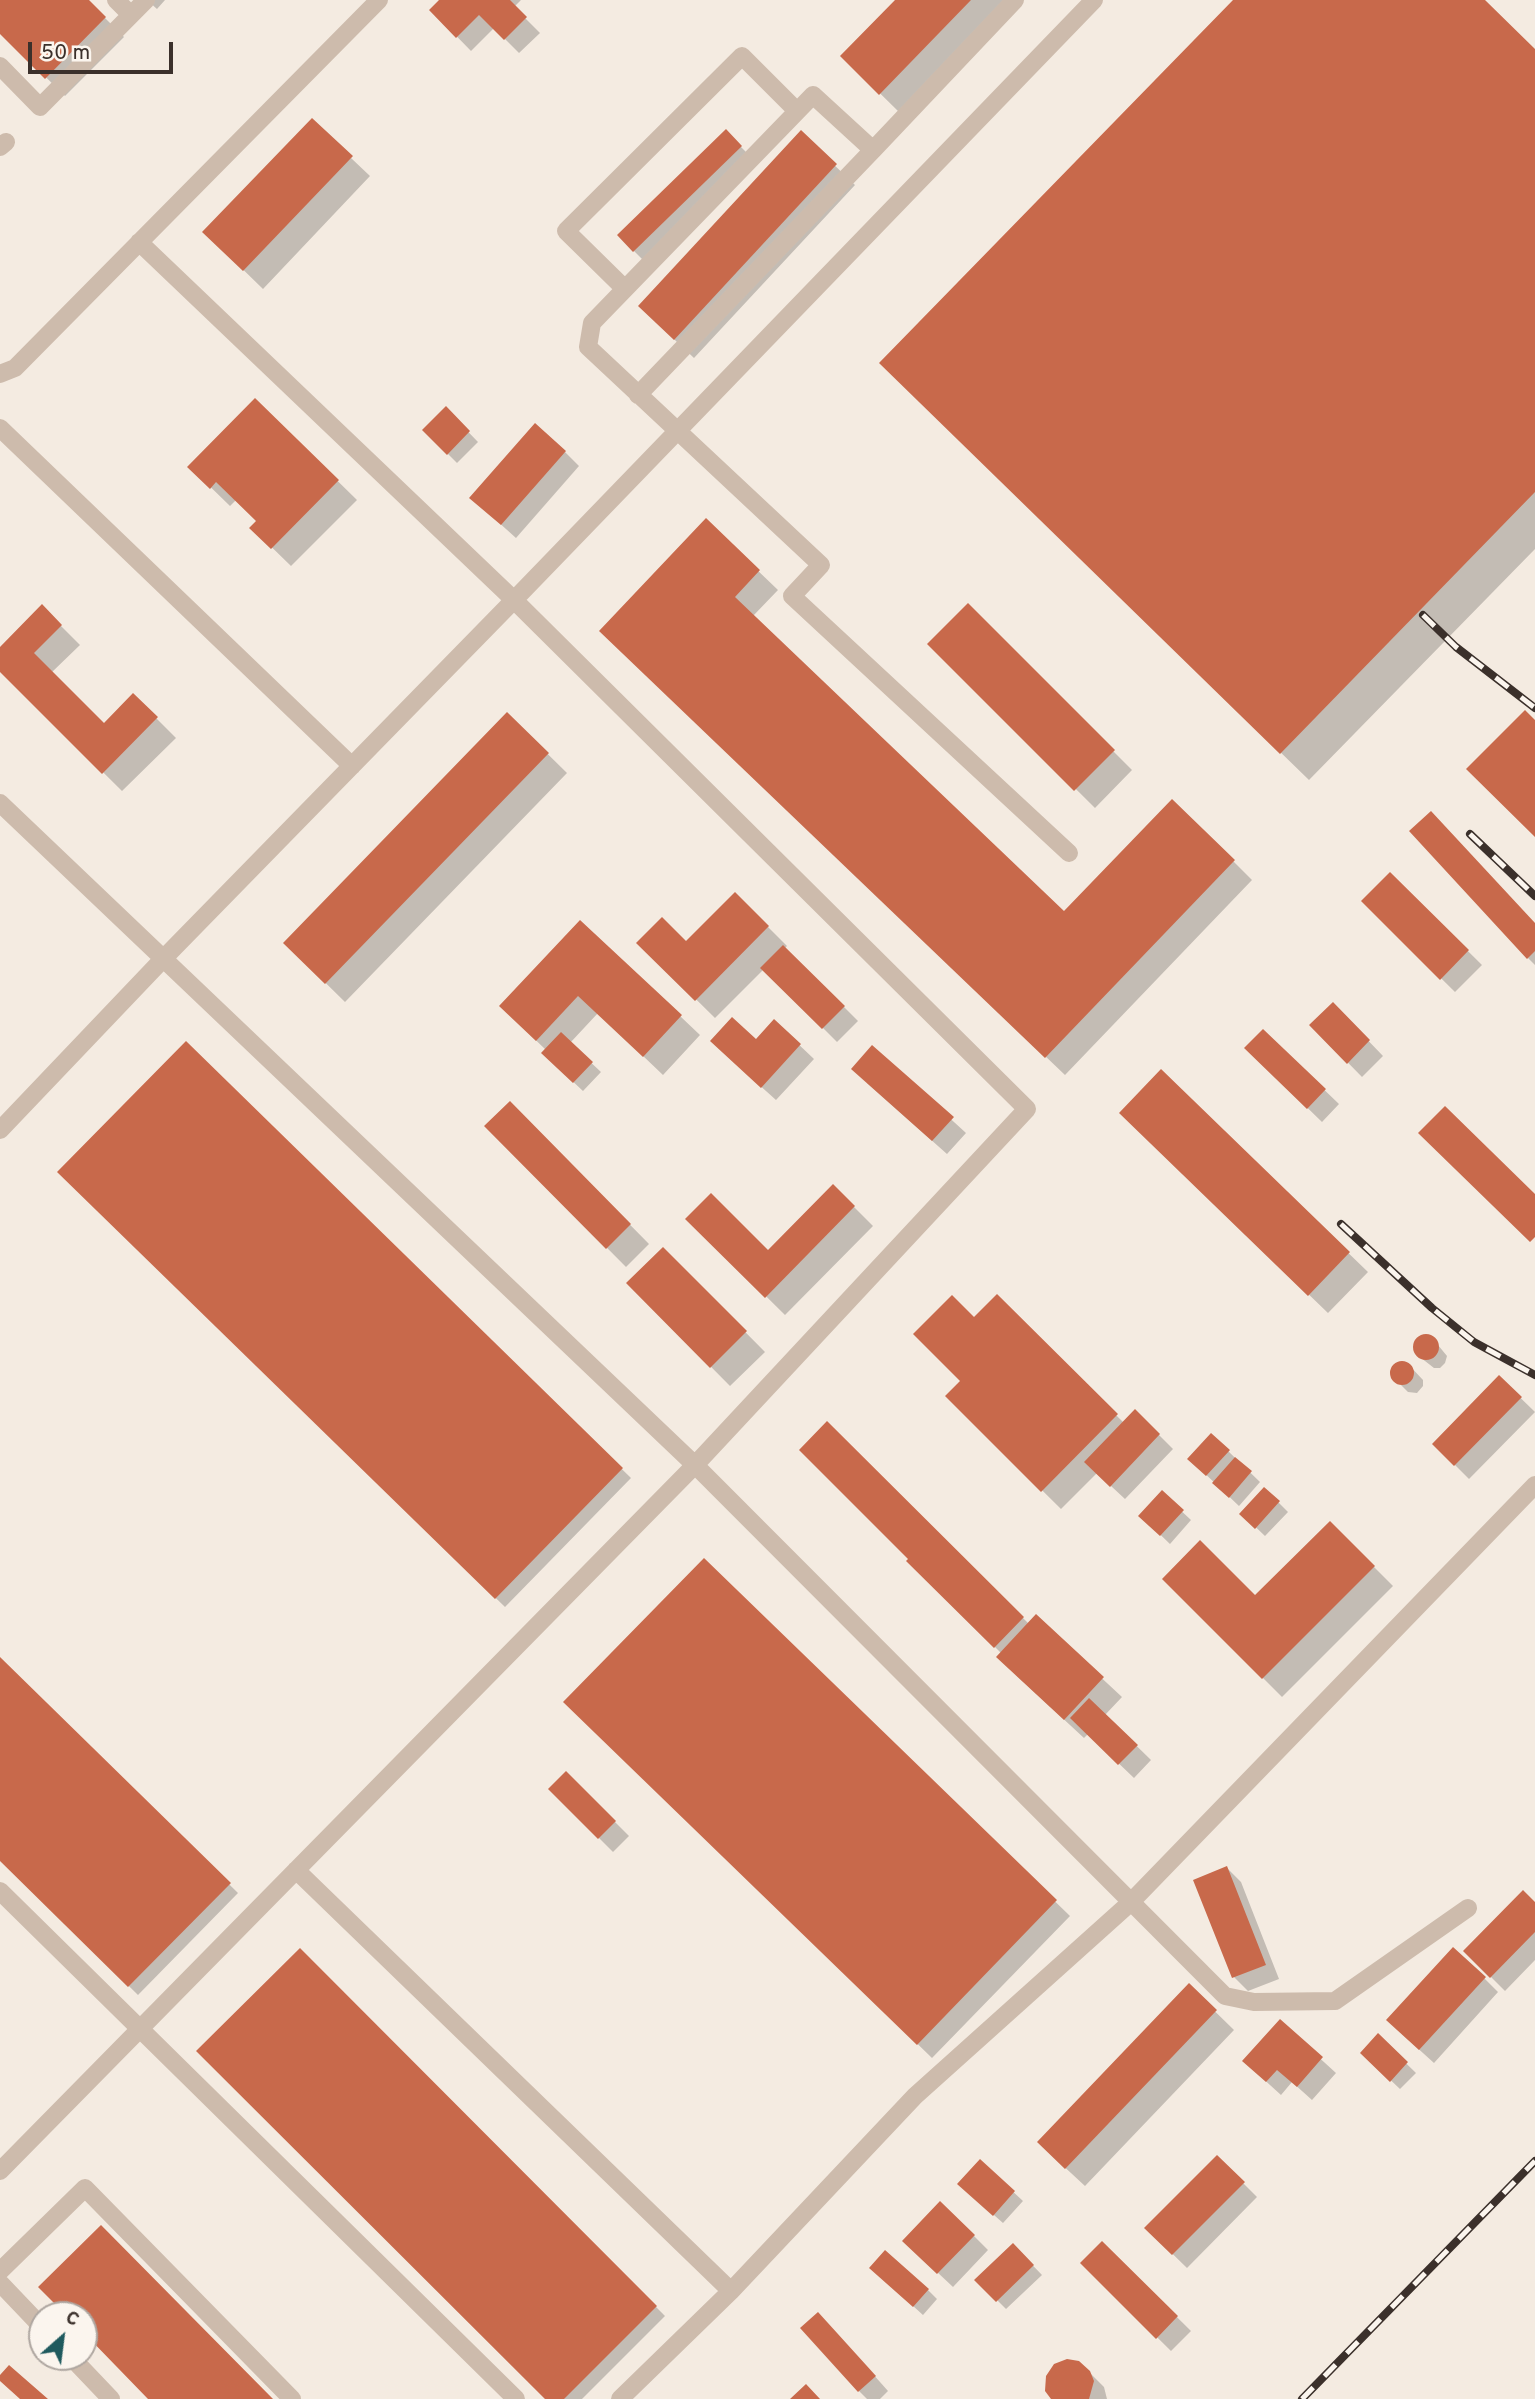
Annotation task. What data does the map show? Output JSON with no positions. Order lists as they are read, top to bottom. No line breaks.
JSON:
{"scale_bar":"50 m","north":"top right"}
